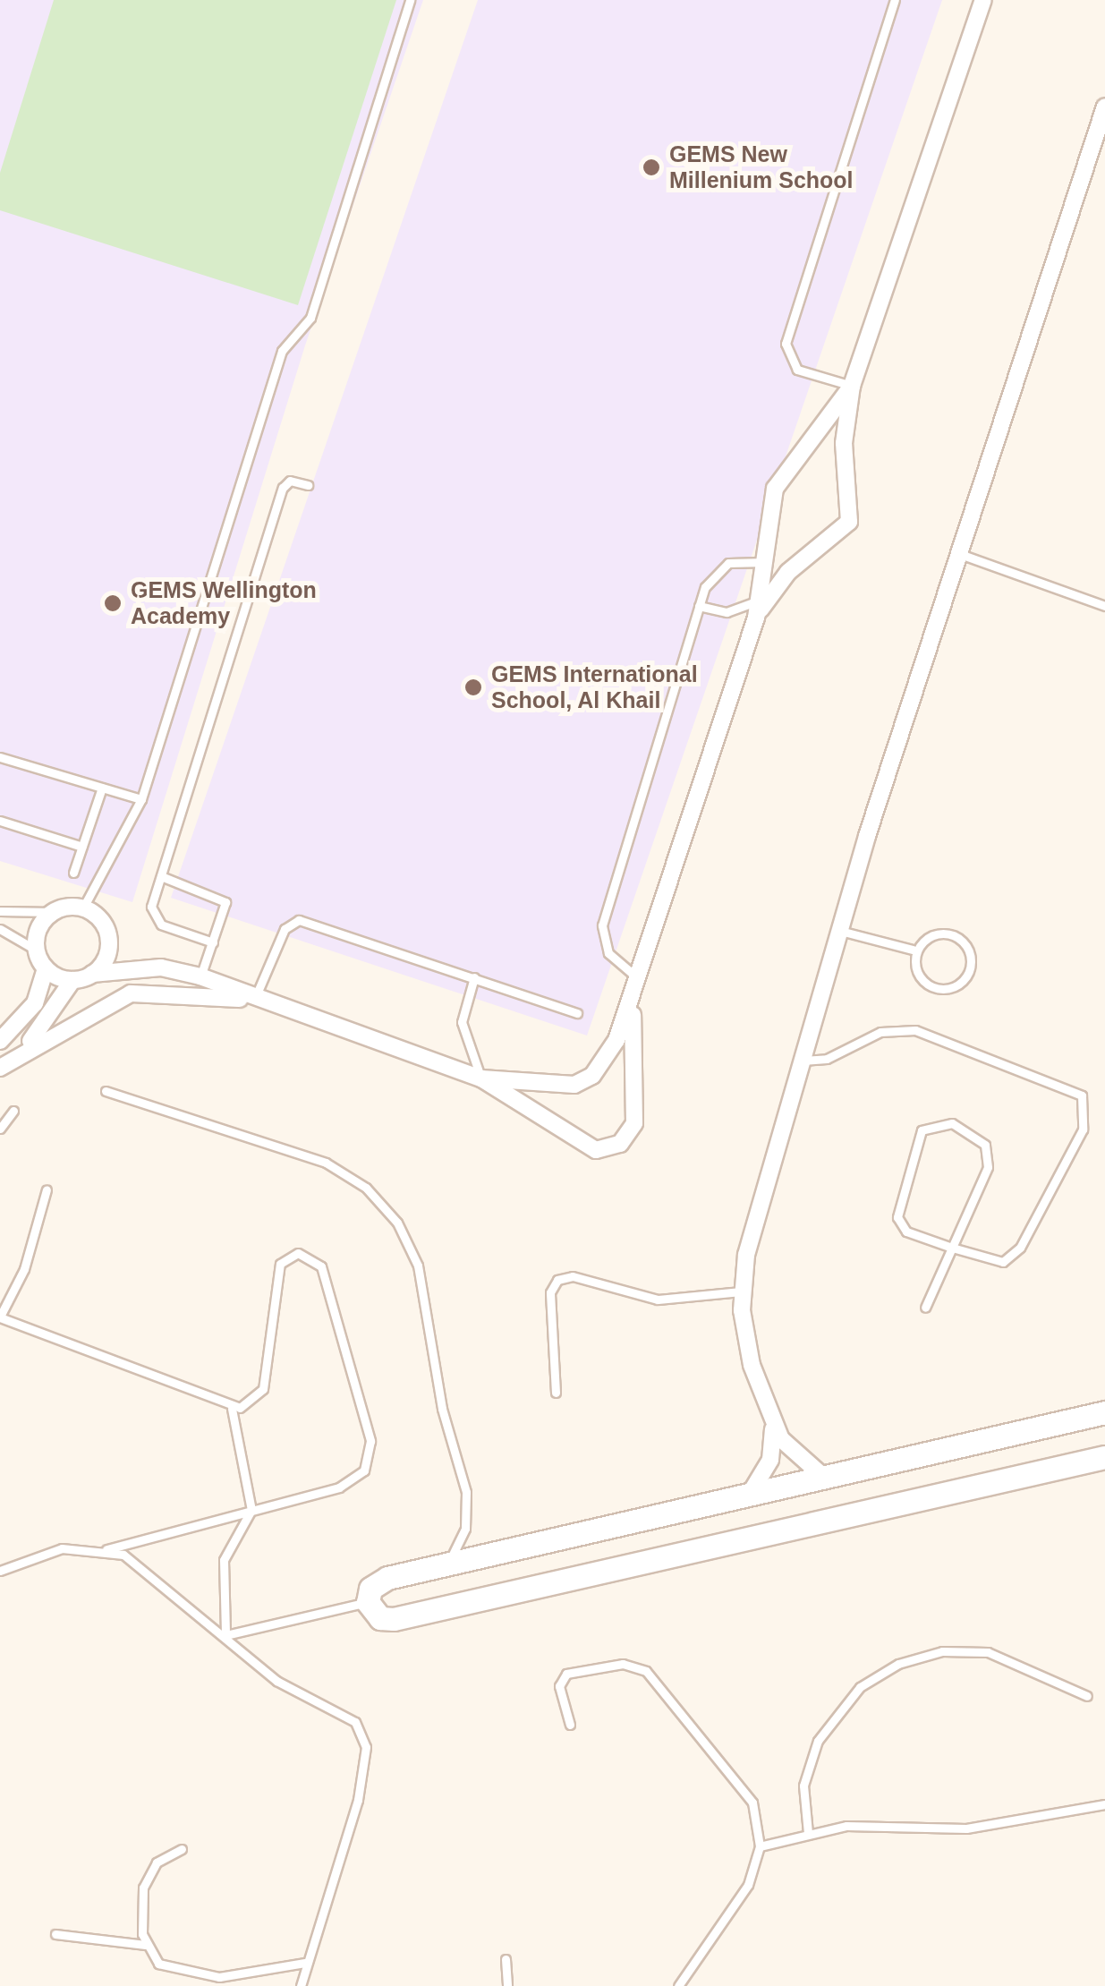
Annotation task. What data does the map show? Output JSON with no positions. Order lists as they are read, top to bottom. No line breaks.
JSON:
{"places":["GEMS New Millenium School","GEMS Wellington Academy","GEMS International School, Al Khail"]}
